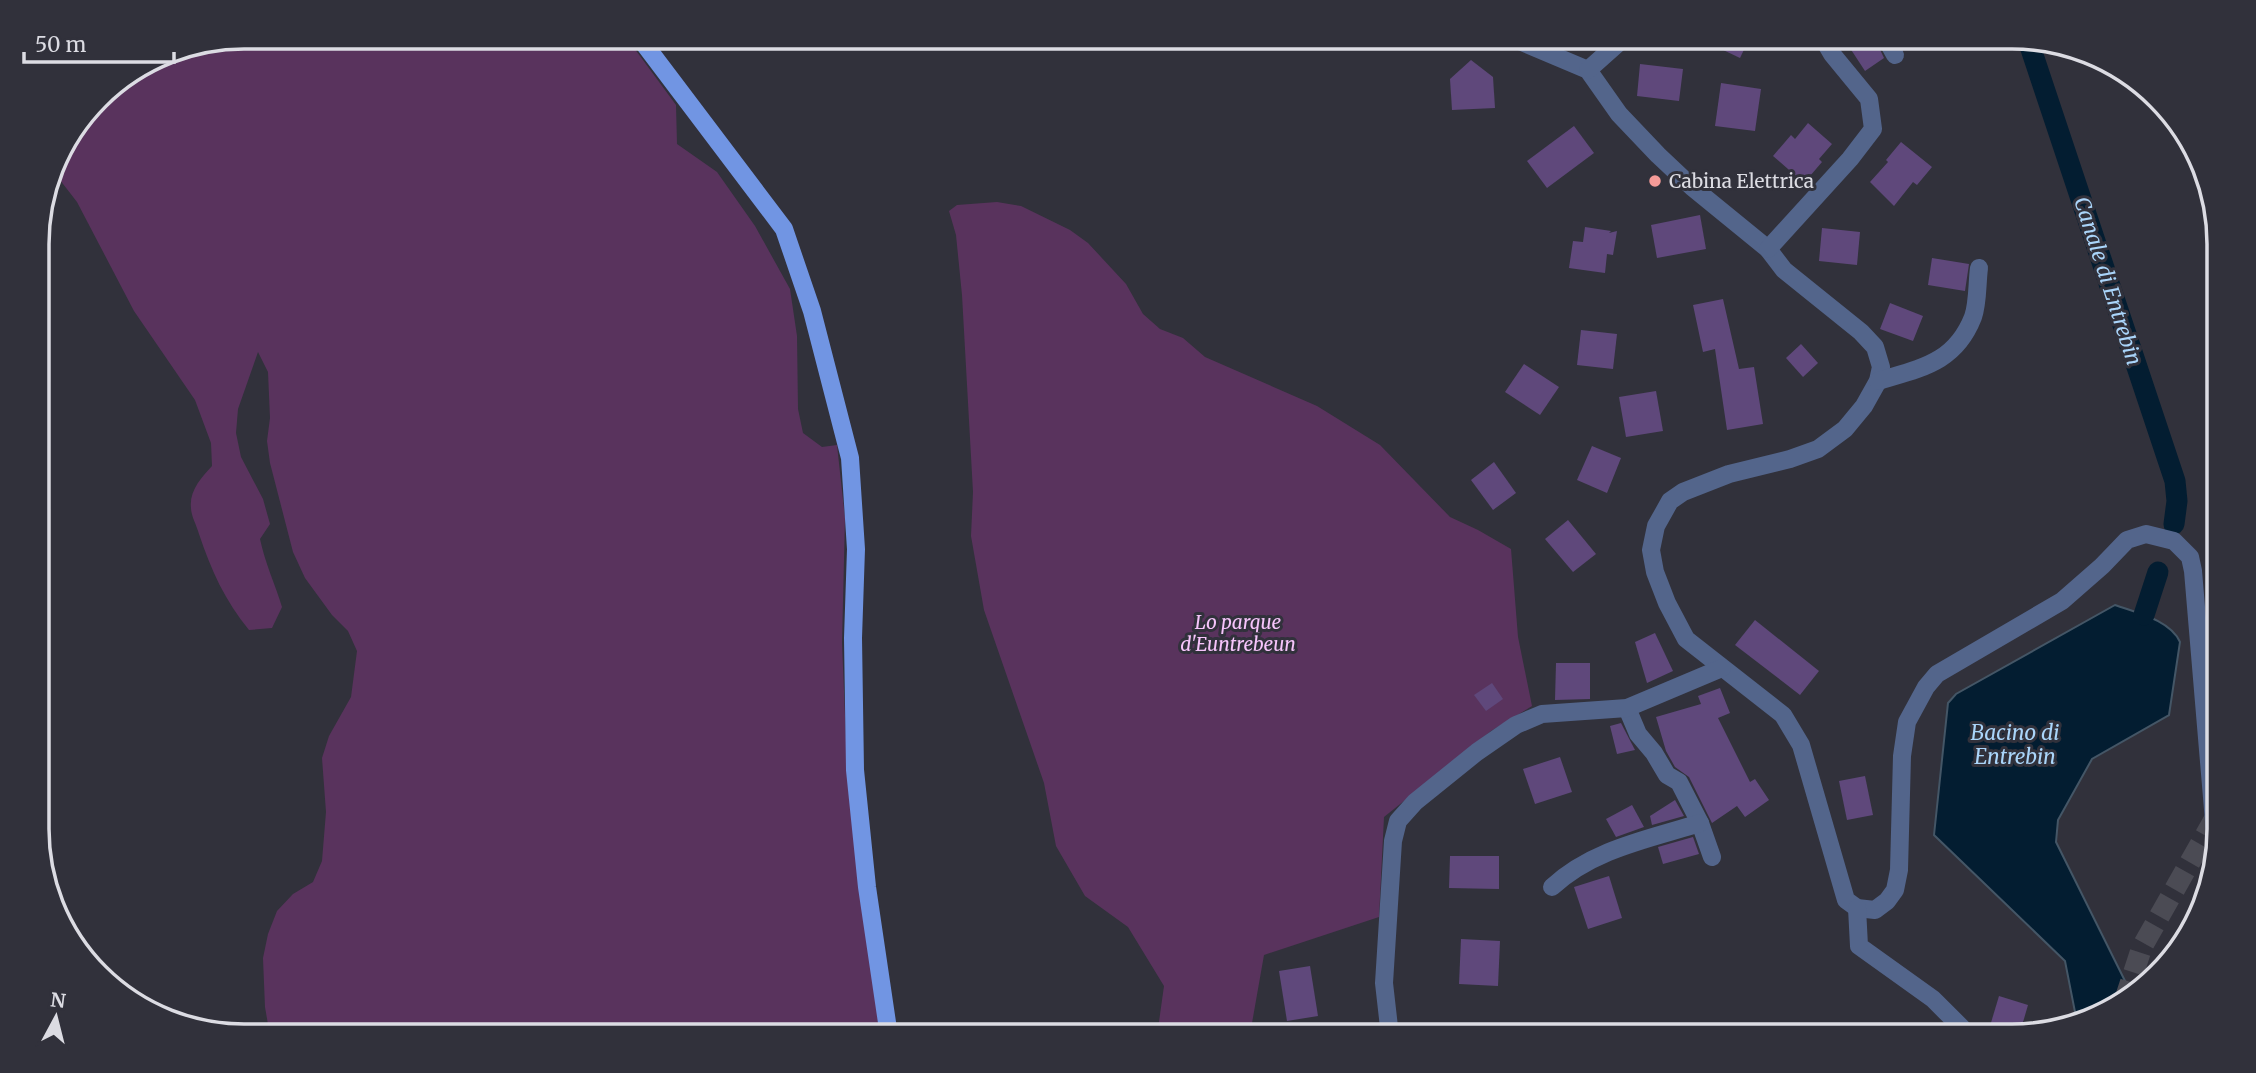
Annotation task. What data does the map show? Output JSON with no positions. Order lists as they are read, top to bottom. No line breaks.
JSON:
{"water":["Canale di Entrebin","Bacino di Entrebin"],"parks":["Lo parque d'Euntrebeun"],"places":["Cabina Elettrica"],"scale_bar":"50 m","north":"top"}
